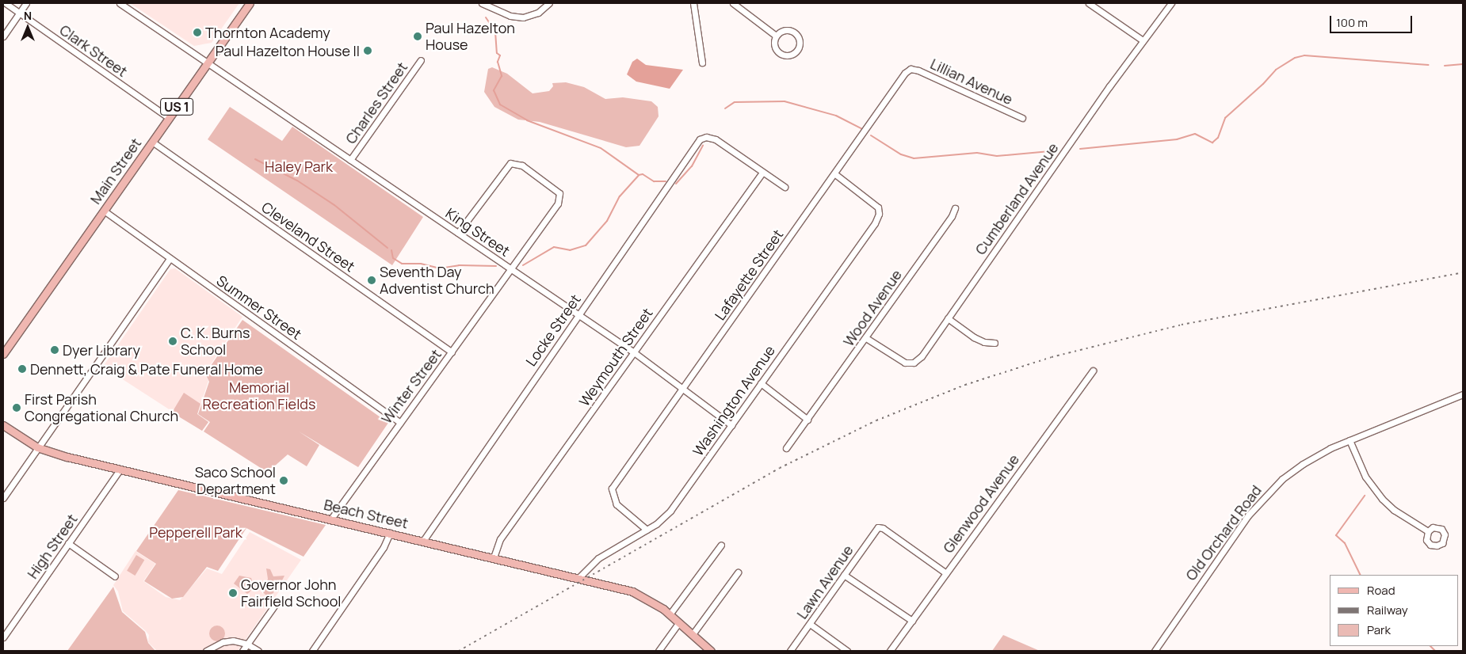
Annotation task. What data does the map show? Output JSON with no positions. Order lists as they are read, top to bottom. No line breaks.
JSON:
{"streets":{"main road":["US 1","Main Street","Beach Street"],"street":["Clark Street","Lillian Avenue","Charles Street","Cumberland Avenue","King Street","Cleveland Street","Lafayette Street","Summer Street","Wood Avenue","Locke Street","Weymouth Street","Winter Street","Washington Avenue","Glenwood Avenue","Old Orchard Road","High Street","Lawn Avenue"]},"crossings":[["Clark Street","Main Street"],["Lillian Avenue","Lafayette Street"],["Charles Street","King Street"],["Main Street","King Street"],["Main Street","Cleveland Street"],["Main Street","Summer Street"],["Cumberland Avenue","Wood Avenue"],["King Street","Lafayette Street"],["King Street","Locke Street"],["King Street","Weymouth Street"],["King Street","Winter Street"],["King Street","Washington Avenue"],["Cleveland Street","Winter Street"],["Lafayette Street","Washington Avenue"],["Summer Street","Winter Street"],["Locke Street","Weymouth Street"],["Locke Street","Beach Street"],["Weymouth Street","Beach Street"],["Winter Street","Beach Street"],["Washington Avenue","Beach Street"],["Glenwood Avenue","Lawn Avenue"],["Beach Street","High Street"]],"parks":["Haley Park","Memorial Recreation Fields","Pepperell Park"],"places":["Thornton Academy","Paul Hazelton House","Paul Hazelton House II","Seventh Day Adventist Church","C. K. Burns School","Dyer Library","Dennett, Craig & Pate Funeral Home","First Parish Congregational Church","Saco School Department","Governor John Fairfield School"],"legend":["Road","Railway","Park"],"scale_bar":"100 m","north":"top"}
